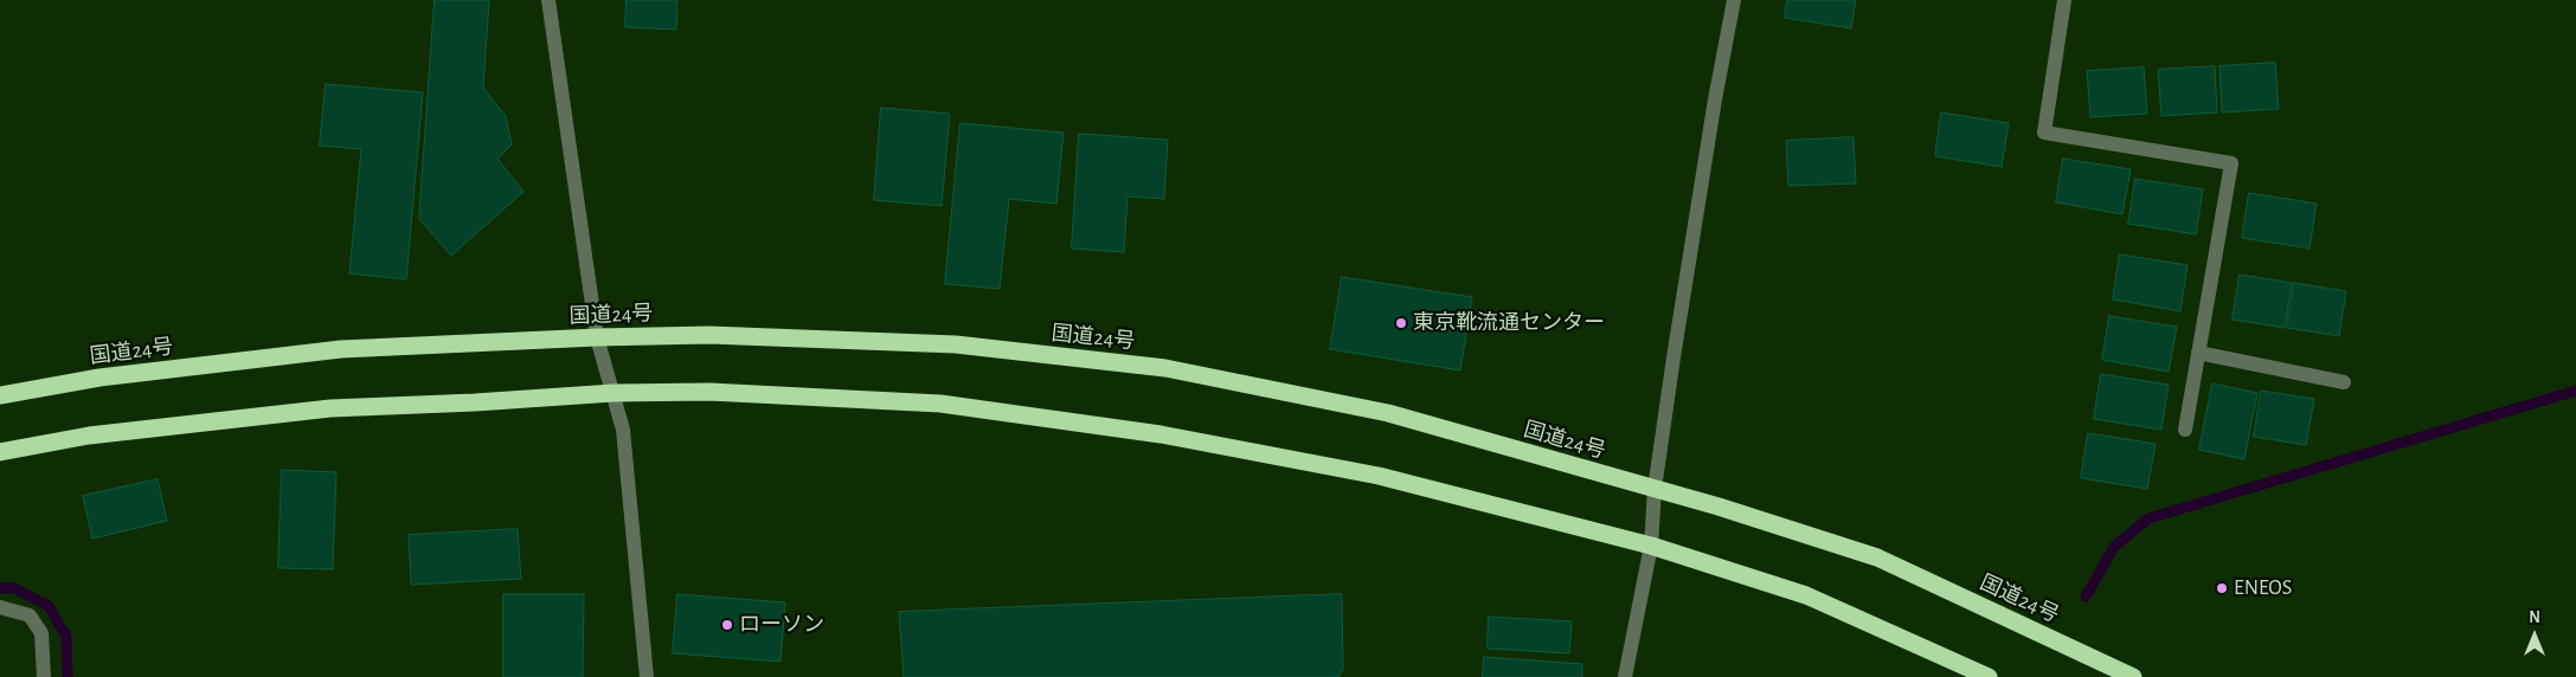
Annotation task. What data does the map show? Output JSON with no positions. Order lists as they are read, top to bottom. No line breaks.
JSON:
{"streets":{"highway":["国道24号"]},"places":["東京靴流通センター","ENEOS","ローソン"],"north":"top"}
